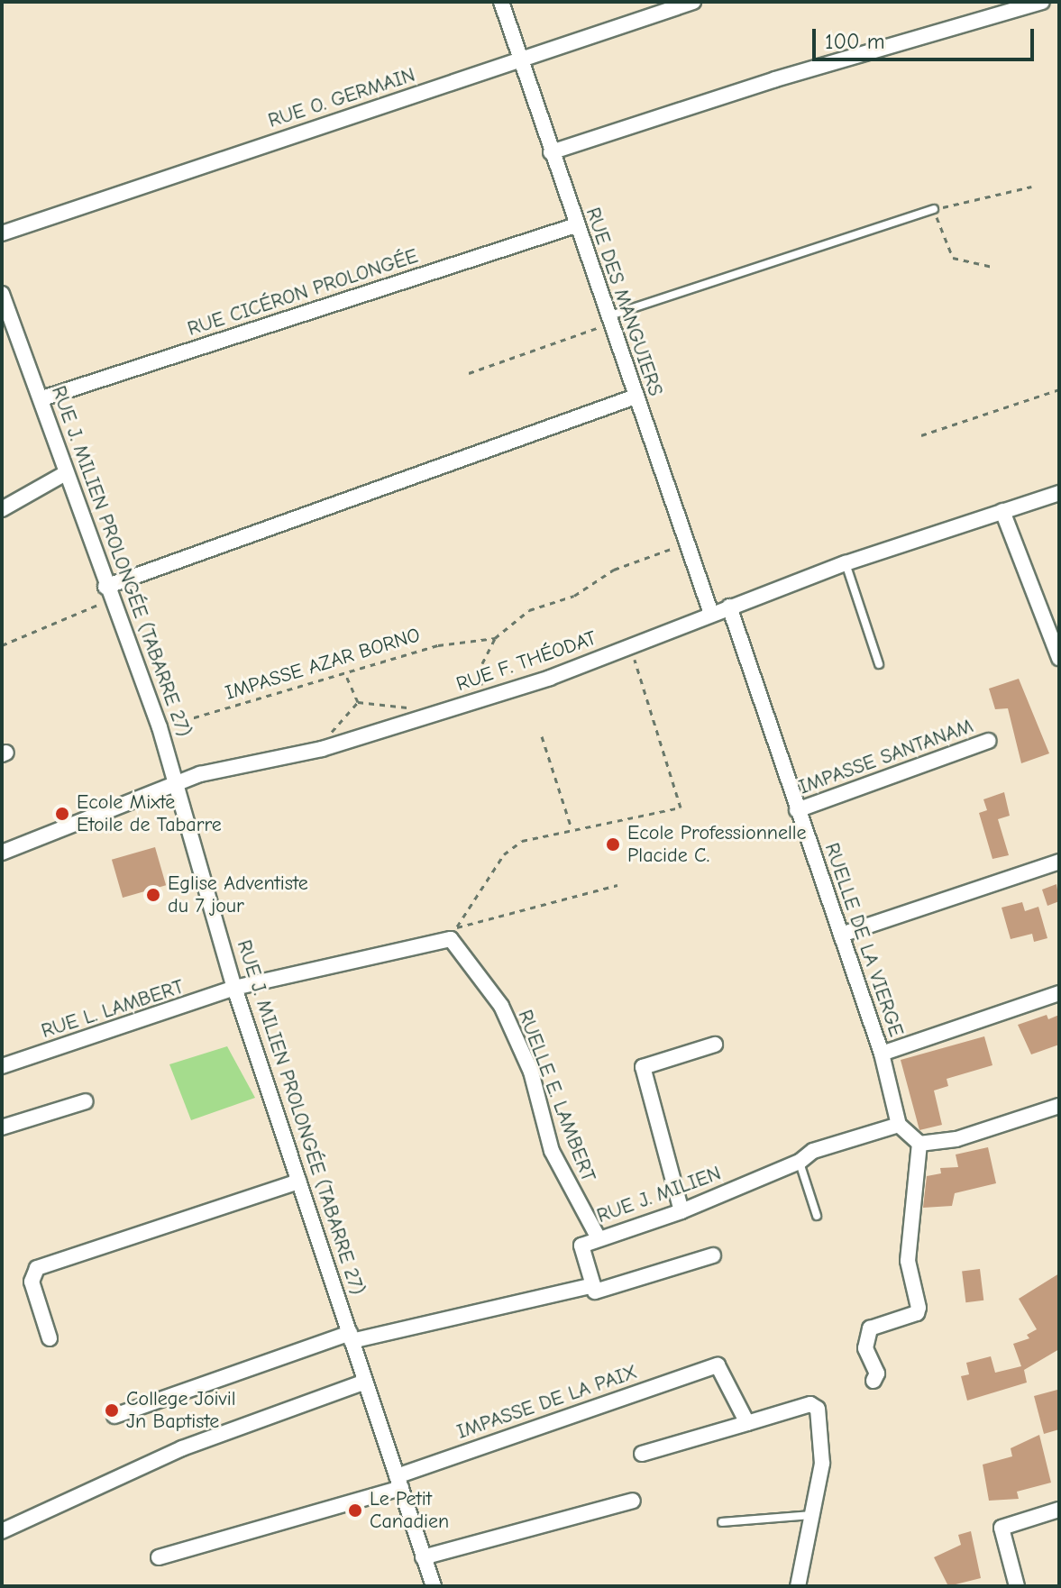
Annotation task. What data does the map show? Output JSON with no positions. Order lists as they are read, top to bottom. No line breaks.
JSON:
{"streets":{"street":["RUE O. GERMAIN","RUE CICÉRON PROLONGÉE","RUE DES MANGUIERS","RUE J. MILIEN PROLONGÉE (TABARRE 27)","RUE F. THÉODAT","IMPASSE SANTANAM","RUELLE DE LA VIERGE","RUE L. LAMBERT","RUELLE E. LAMBERT","RUE J. MILIEN","IMPASSE DE LA PAIX"],"path":["IMPASSE AZAR BORNO"]},"crossings":[["RUE O. GERMAIN","RUE DES MANGUIERS"],["RUE CICÉRON PROLONGÉE","RUE DES MANGUIERS"],["RUE CICÉRON PROLONGÉE","RUE J. MILIEN PROLONGÉE (TABARRE 27)"],["RUE DES MANGUIERS","RUE F. THÉODAT"],["RUE J. MILIEN PROLONGÉE (TABARRE 27)","RUE F. THÉODAT"],["RUE J. MILIEN PROLONGÉE (TABARRE 27)","IMPASSE AZAR BORNO"],["RUE J. MILIEN PROLONGÉE (TABARRE 27)","RUE L. LAMBERT"],["RUE J. MILIEN PROLONGÉE (TABARRE 27)","IMPASSE DE LA PAIX"],["RUE F. THÉODAT","RUELLE DE LA VIERGE"],["IMPASSE SANTANAM","RUELLE DE LA VIERGE"],["RUELLE DE LA VIERGE","RUE J. MILIEN"],["RUELLE E. LAMBERT","RUE J. MILIEN"]],"places":["Ecole Mixte Etoile de Tabarre","Ecole Professionnelle Placide C.","Eglise Adventiste du 7 jour","College Joivil Jn Baptiste","Le Petit Canadien"],"scale_bar":"100 m"}
